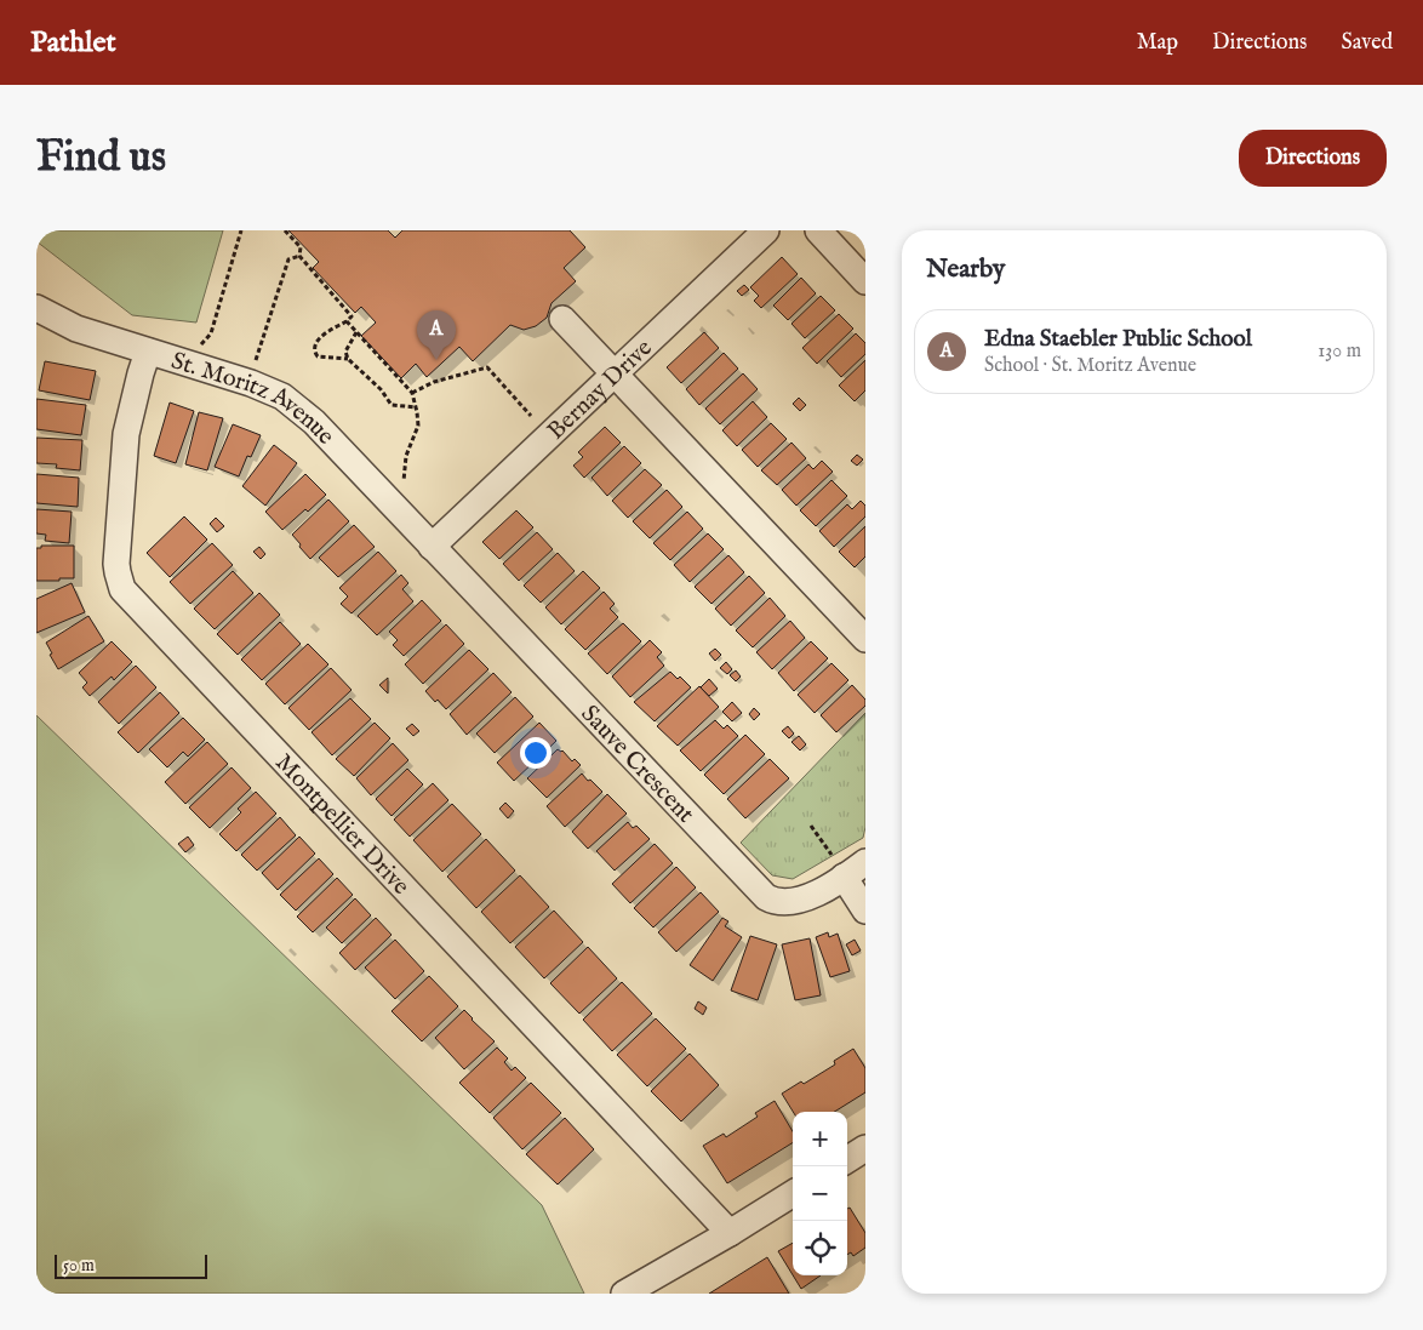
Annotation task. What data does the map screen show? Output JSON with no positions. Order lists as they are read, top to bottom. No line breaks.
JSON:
{"streets":{"street":["Bernay Drive","St. Moritz Avenue","Sauve Crescent","Montpellier Drive"]},"crossings":[["Bernay Drive","St. Moritz Avenue"],["Bernay Drive","Sauve Crescent"],["St. Moritz Avenue","Sauve Crescent"],["St. Moritz Avenue","Montpellier Drive"]],"scale_bar":"50 m","page":{"header":"Pathlet","nav":["Map","Directions","Saved"],"buttons":"Directions","title":"Find us","heading":"Nearby","list":[{"mark":"A","name":"Edna Staebler Public School","note":"School · St. Moritz Avenue","value":"130 m"}],"pins":"A","map_buttons":["+","−"],"scale":"50 m"}}
